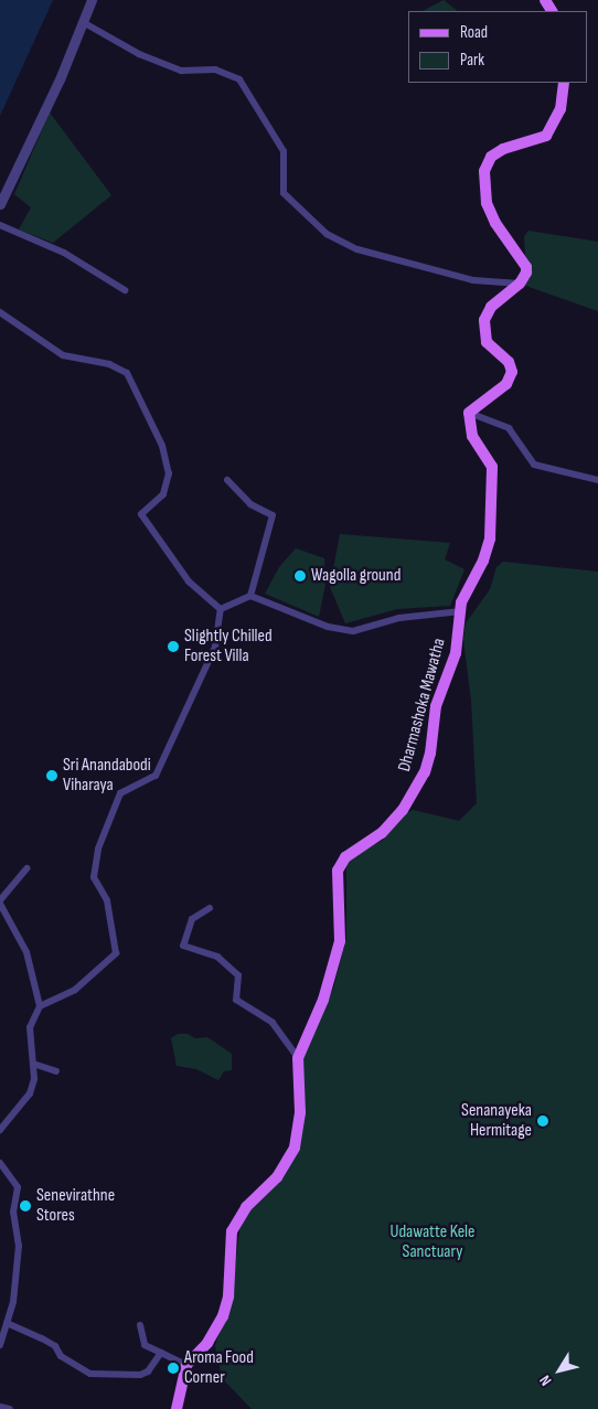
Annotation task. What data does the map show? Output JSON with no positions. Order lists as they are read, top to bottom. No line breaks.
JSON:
{"streets":{"main road":["Dharmashoka Mawatha"]},"parks":["Udawatte Kele Sanctuary"],"places":["Wagolla ground","Slightly Chilled Forest Villa","Sri Anandabodi Viharaya","Senanayeka Hermitage","Senevirathne Stores","Aroma Food Corner"],"legend":["Road","Park"],"north":"bottom left"}
